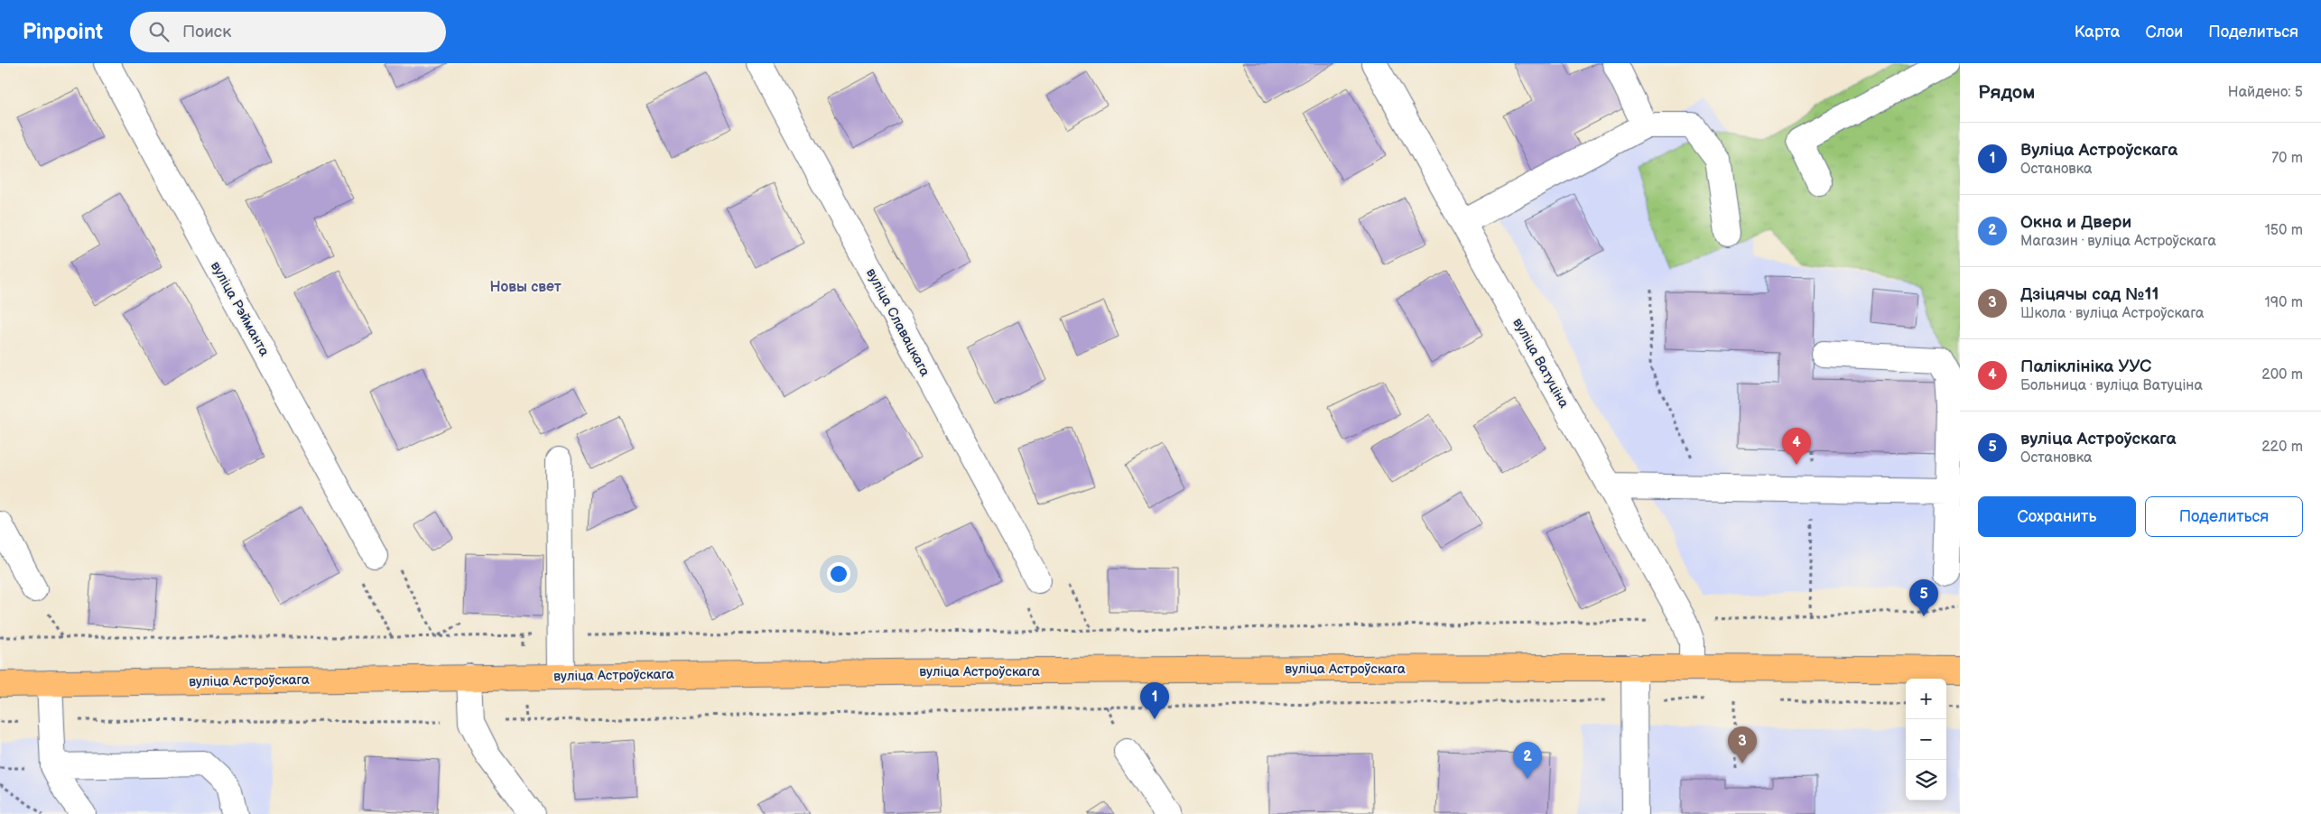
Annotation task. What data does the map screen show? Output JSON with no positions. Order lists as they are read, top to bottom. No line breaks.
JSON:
{"streets":{"main road":["вуліца Астроўскага"],"street":["вуліца Рэйманта","вуліца Славацкага","вуліца Ватуціна"]},"crossings":[["вуліца Ватуціна","вуліца Астроўскага"]],"districts":["Новы свет"],"page":{"header":"Pinpoint","search":"Поиск","nav":["Карта","Слои","Поделиться"],"heading":["Рядом","Найдено: 5"],"list":[{"mark":"1","name":"Вуліца Астроўскага","note":"Остановка","value":"70 m"},{"mark":"2","name":"Окна и Двери","note":"Магазин · вуліца Астроўскага","value":"150 m"},{"mark":"3","name":"Дзіцячы сад №11","note":"Школа · вуліца Астроўскага","value":"190 m"},{"mark":"4","name":"Паліклініка УУС","note":"Больница · вуліца Ватуціна","value":"200 m"},{"mark":"5","name":"вуліца Астроўскага","note":"Остановка","value":"220 m"}],"pins":["4","5","1","3","2"],"buttons":["Сохранить","Поделиться"],"map_buttons":["+","−"]}}
